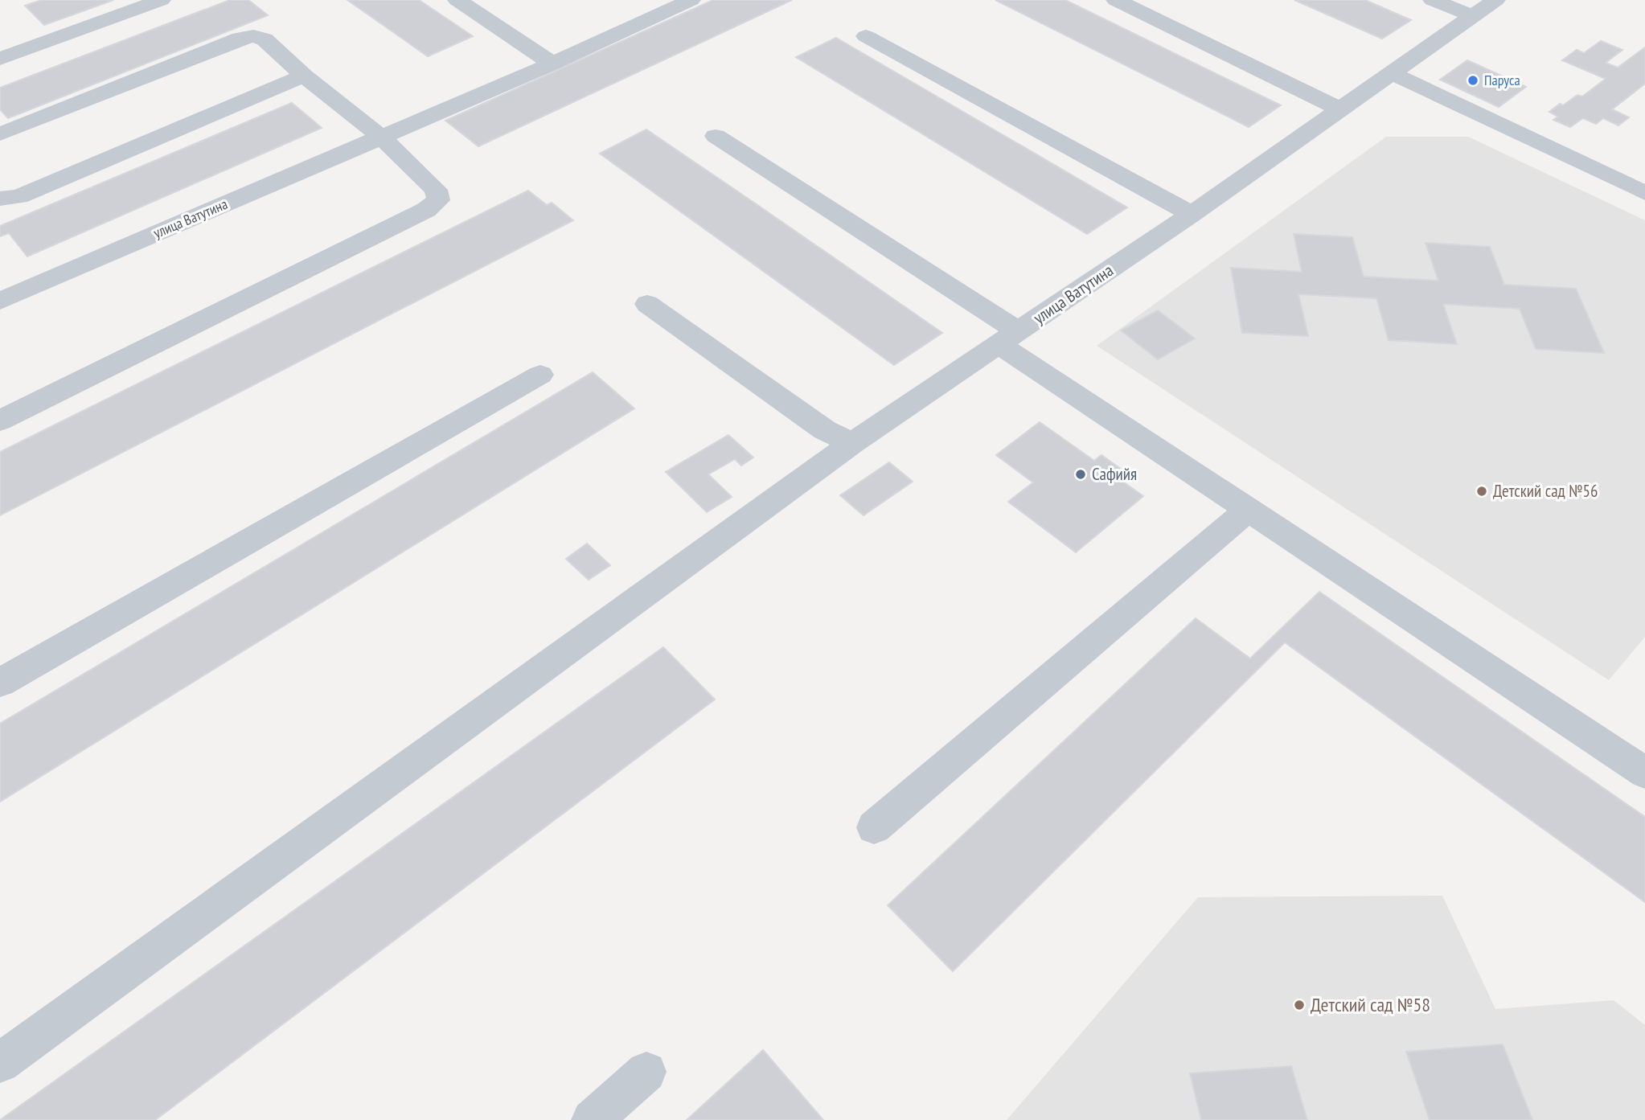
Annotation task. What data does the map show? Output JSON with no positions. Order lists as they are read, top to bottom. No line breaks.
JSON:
{"streets":{"street":["улица Ватутина"]},"places":["Паруса","Сафийя","Детский сад №56","Детский сад №58"]}
